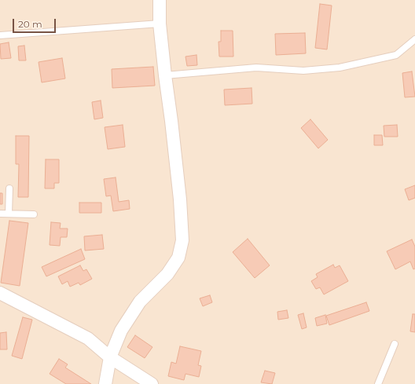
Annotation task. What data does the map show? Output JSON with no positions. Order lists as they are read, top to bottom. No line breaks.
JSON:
{"scale_bar":"20 m"}
